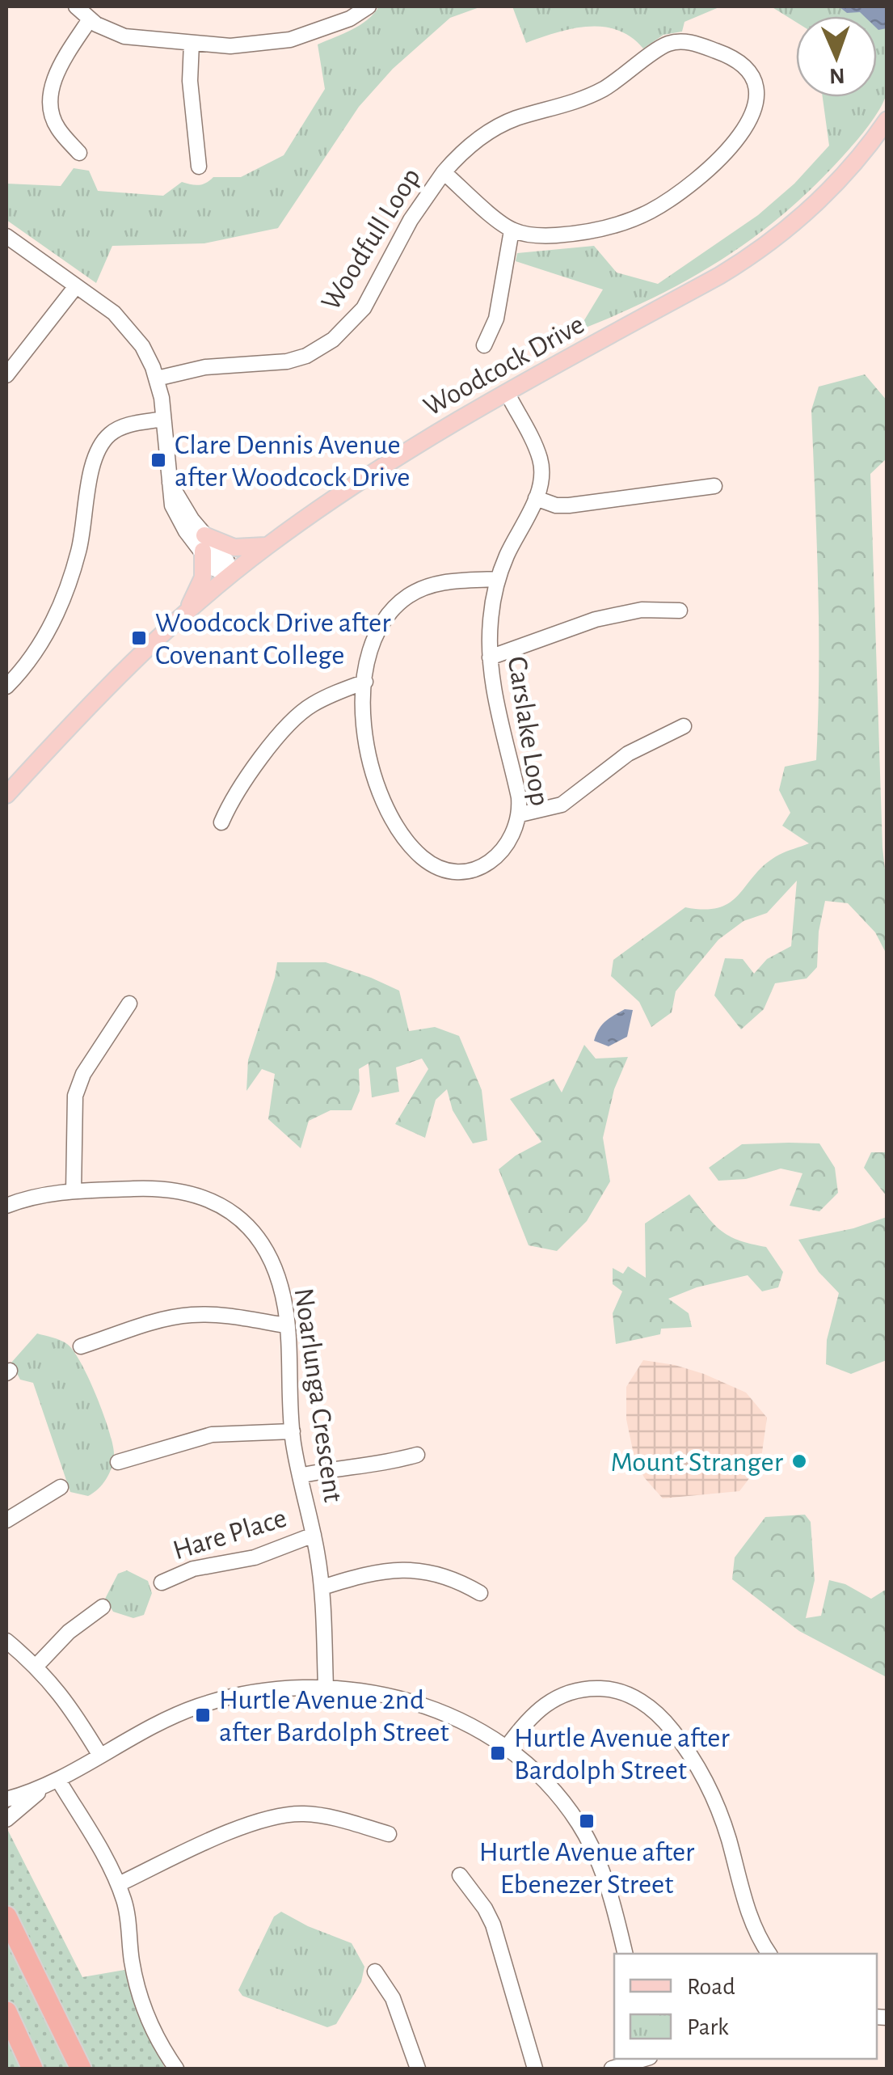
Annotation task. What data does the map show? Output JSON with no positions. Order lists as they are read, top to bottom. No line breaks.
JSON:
{"streets":{"main road":["Woodcock Drive"],"street":["Woodfull Loop","Carslake Loop","Noarlunga Crescent","Hare Place"]},"crossings":[["Woodcock Drive","Carslake Loop"],["Noarlunga Crescent","Hare Place"]],"places":{"transit":["Clare Dennis Avenue after Woodcock Drive","Woodcock Drive after Covenant College","Hurtle Avenue 2nd after Bardolph Street","Hurtle Avenue after Bardolph Street","Hurtle Avenue after Ebenezer Street"],"other":["Mount Stranger"]},"legend":["Road","Park"],"north":"bottom"}
